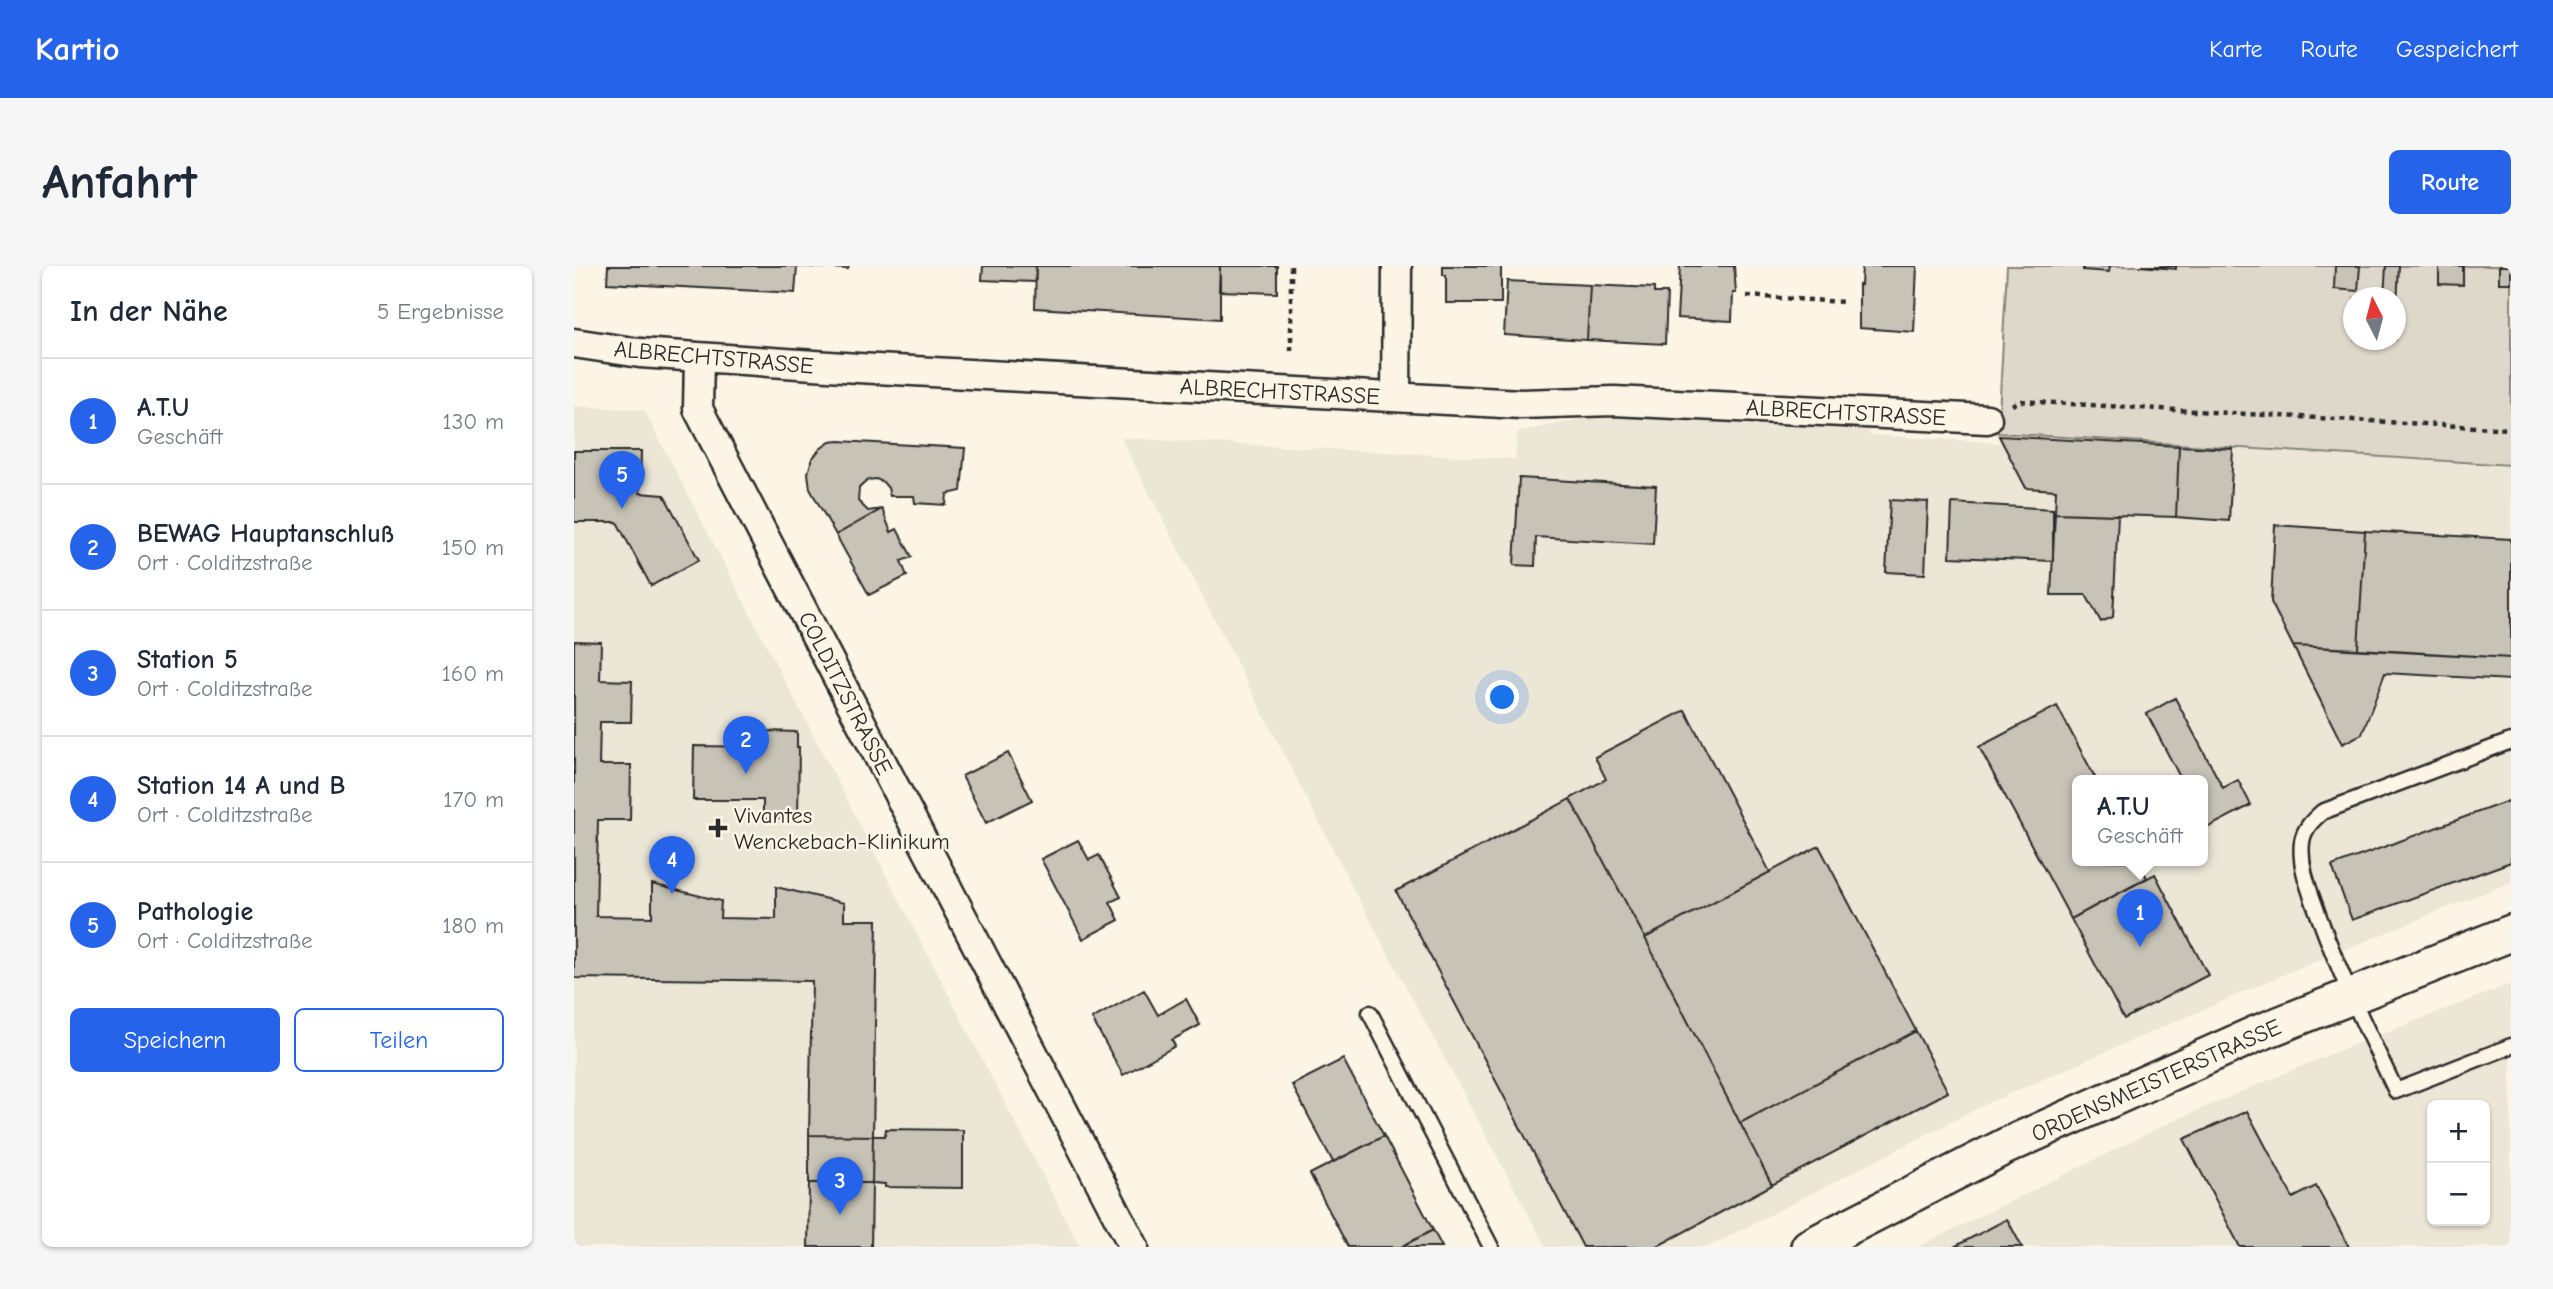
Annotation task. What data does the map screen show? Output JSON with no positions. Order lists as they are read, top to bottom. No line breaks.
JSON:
{"streets":{"street":["ALBRECHTSTRASSE","COLDITZSTRASSE","ORDENSMEISTERSTRASSE"]},"crossings":[["ALBRECHTSTRASSE","COLDITZSTRASSE"]],"places":{"health":["Vivantes Wenckebach-Klinikum"]},"north":"top","page":{"header":"Kartio","nav":["Karte","Route","Gespeichert"],"buttons":["Route",["Speichern","Teilen"]],"title":"Anfahrt","heading":["In der Nähe","5 Ergebnisse"],"list":[{"mark":"1","name":"A.T.U","note":"Geschäft","value":"130 m"},{"mark":"2","name":"BEWAG Hauptanschluß","note":"Ort · Colditzstraße","value":"150 m"},{"mark":"3","name":"Station 5","note":"Ort · Colditzstraße","value":"160 m"},{"mark":"4","name":"Station 14 A und B","note":"Ort · Colditzstraße","value":"170 m"},{"mark":"5","name":"Pathologie","note":"Ort · Colditzstraße","value":"180 m"}],"pins":["5","2","4","1","3"],"popup":["A.T.U","Geschäft"],"map_buttons":["+","−"]}}
